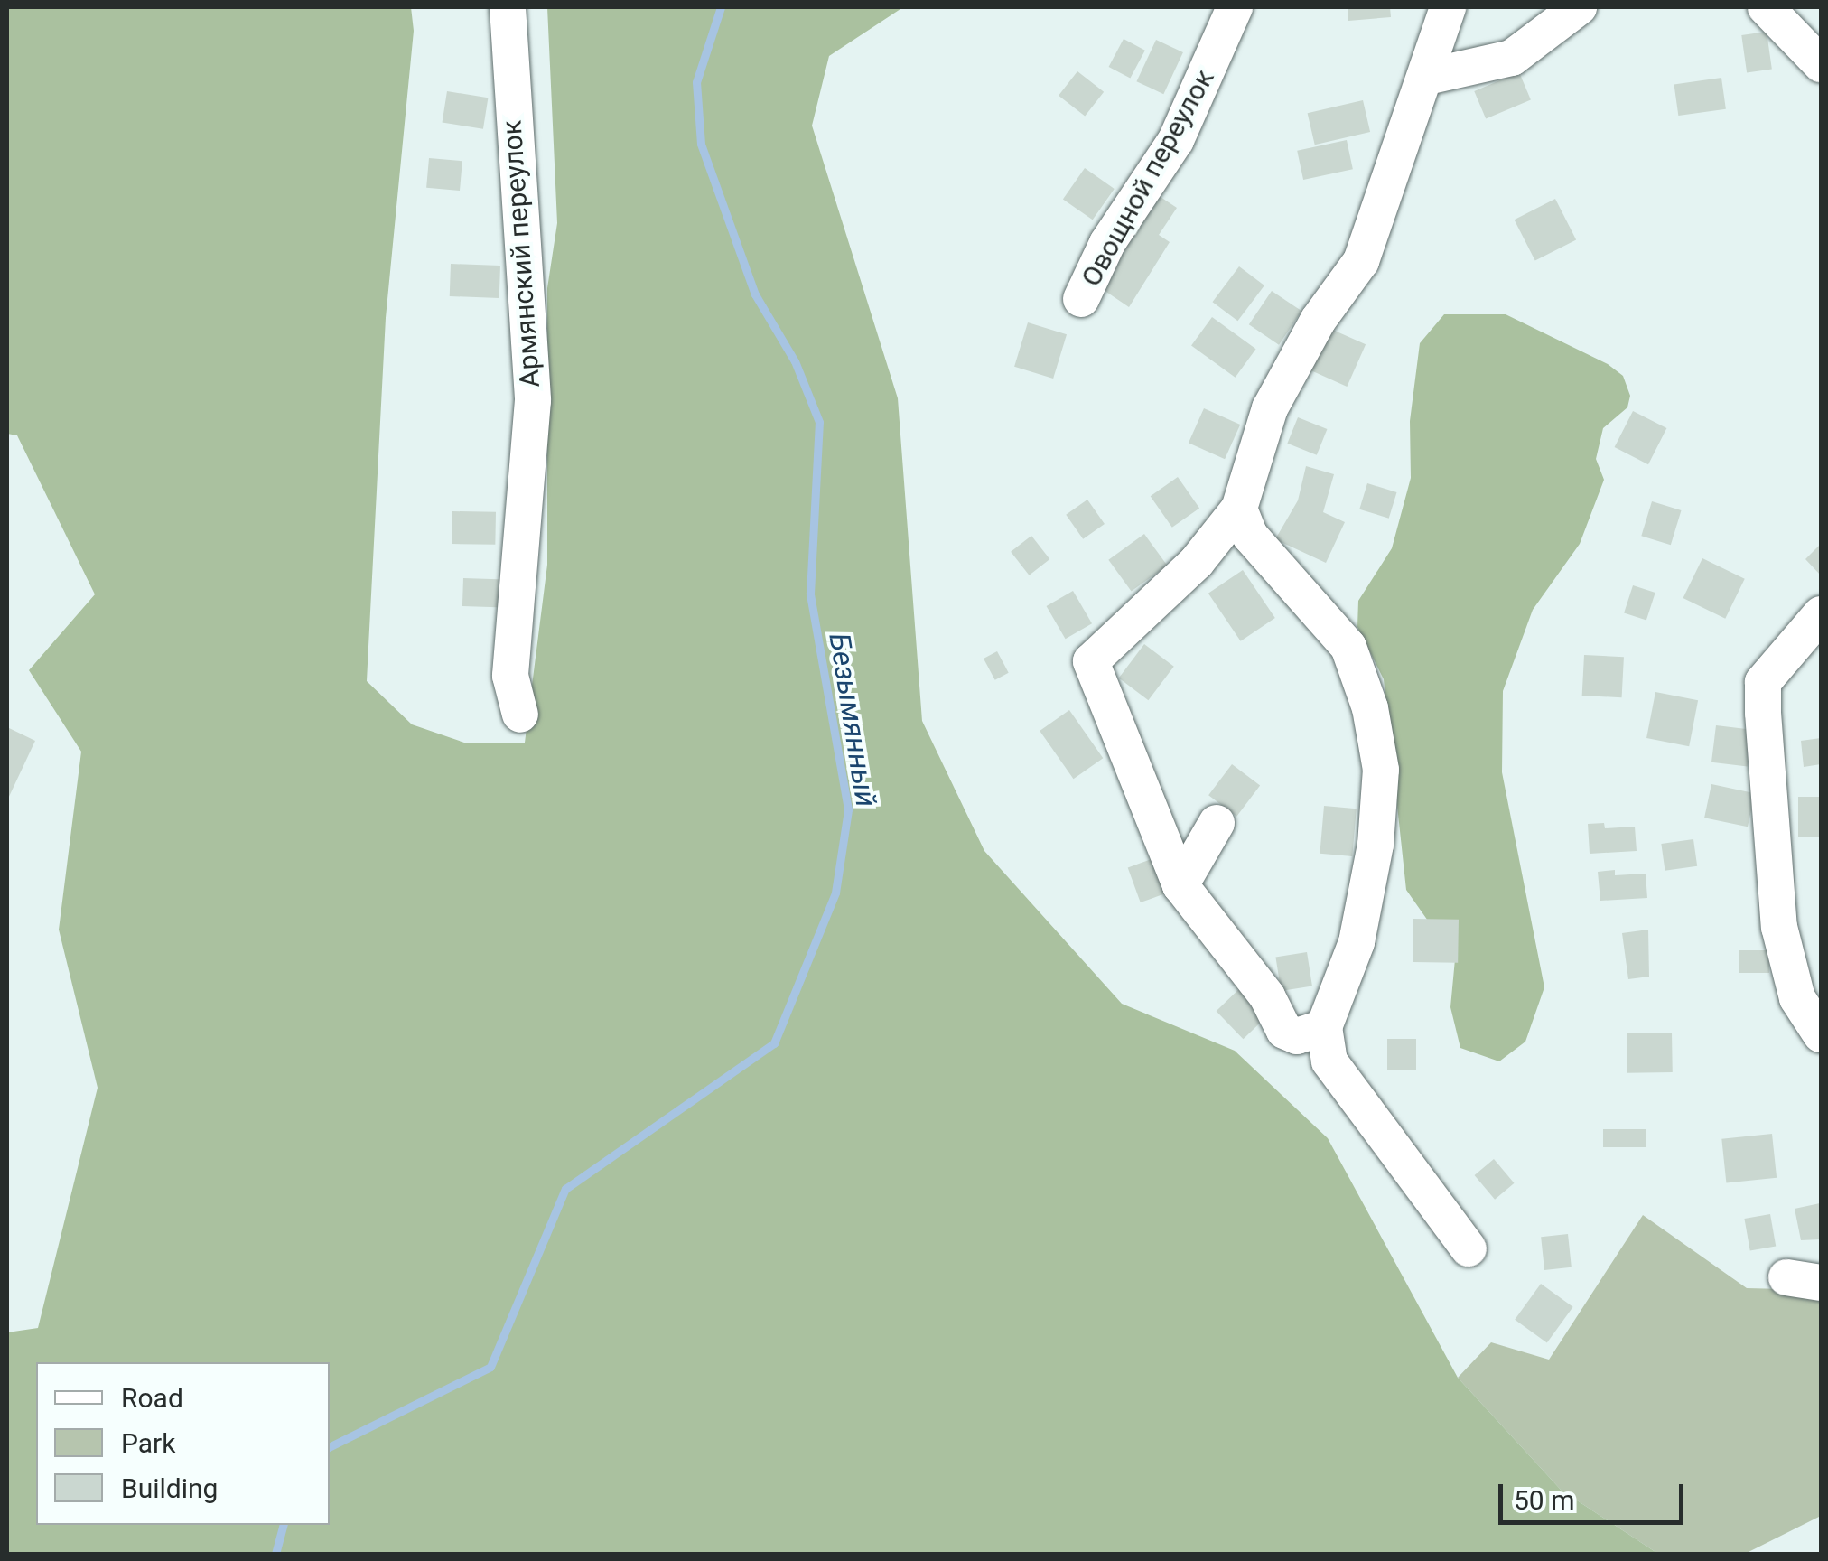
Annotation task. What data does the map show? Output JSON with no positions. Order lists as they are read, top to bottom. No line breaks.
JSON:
{"streets":{"street":["Овощной переулок","Армянский переулок"]},"water":["Безымянный"],"legend":["Road","Park","Building"],"scale_bar":"50 m"}
